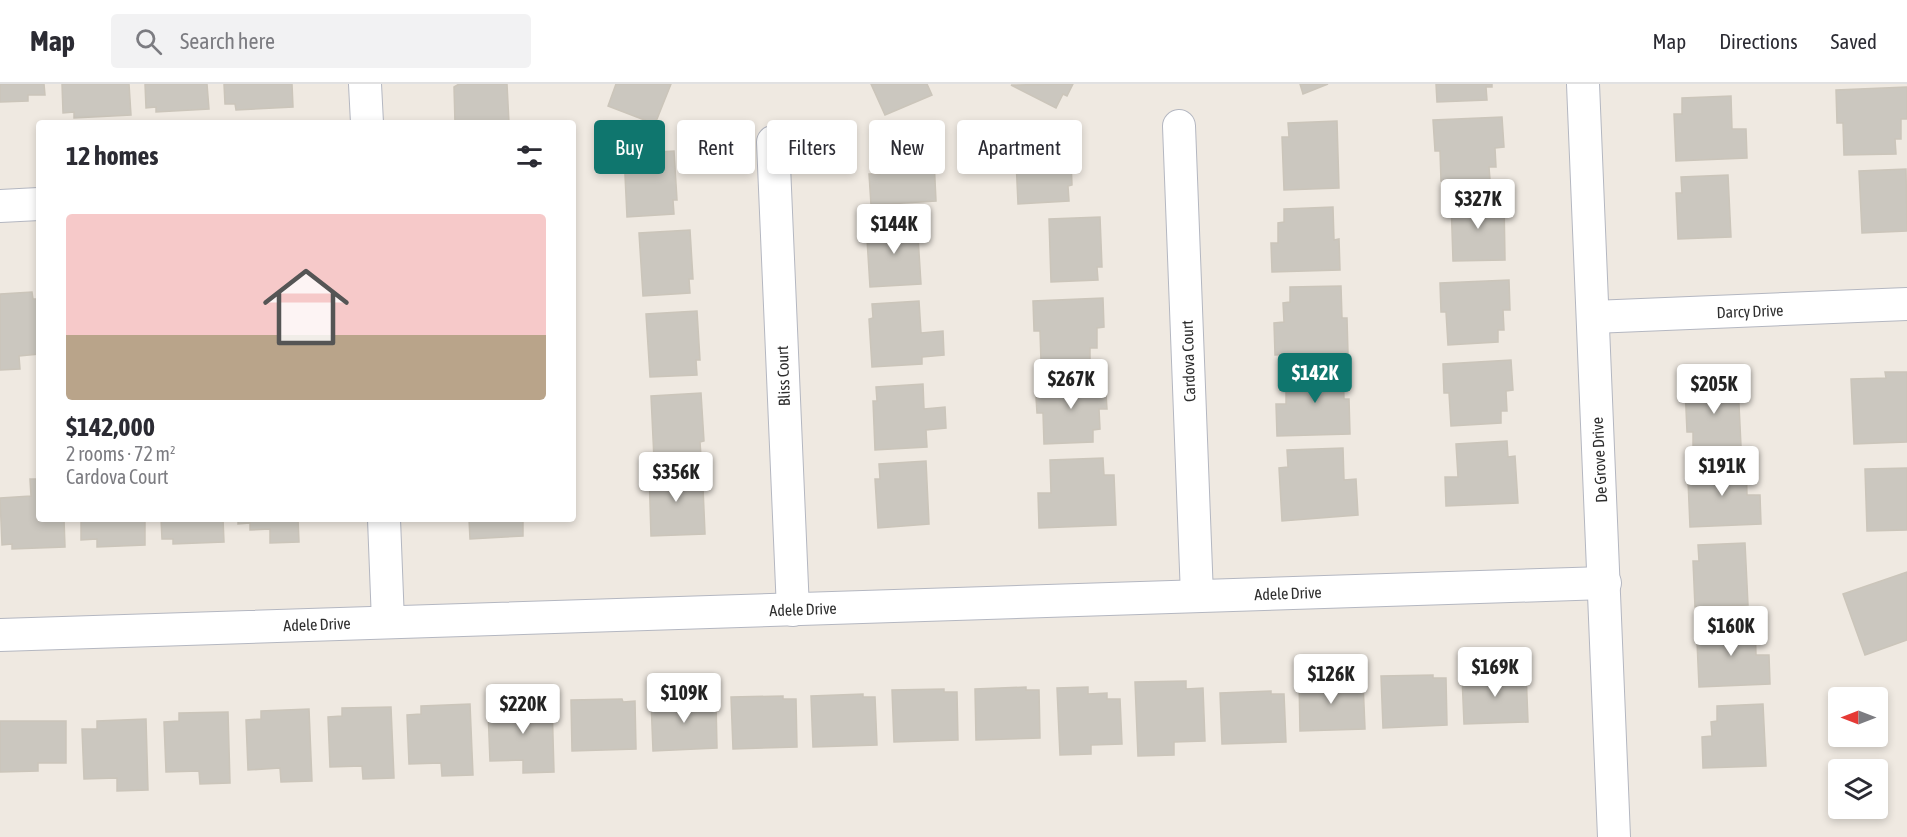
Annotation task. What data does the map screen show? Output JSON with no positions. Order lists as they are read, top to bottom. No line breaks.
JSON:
{"streets":{"street":["Darcy Drive","Cardova Court","Bliss Court","De Grove Drive","Adele Drive"]},"crossings":[["Darcy Drive","De Grove Drive"],["Cardova Court","Adele Drive"],["Bliss Court","Adele Drive"],["De Grove Drive","Adele Drive"]],"north":"left","page":{"header":"Map","search":"Search here","nav":["Map","Directions","Saved"],"chip":["Buy","Rent","Filters","New","Apartment"],"heading":"12 homes","price":["$327K","$144K","$142K","$267K","$205K","$191K","$356K","$160K","$169K","$126K","$109K","$220K"],"list":[{"name":"$142,000","note":"2 rooms · 72 m² · Cardova Court"}]}}
